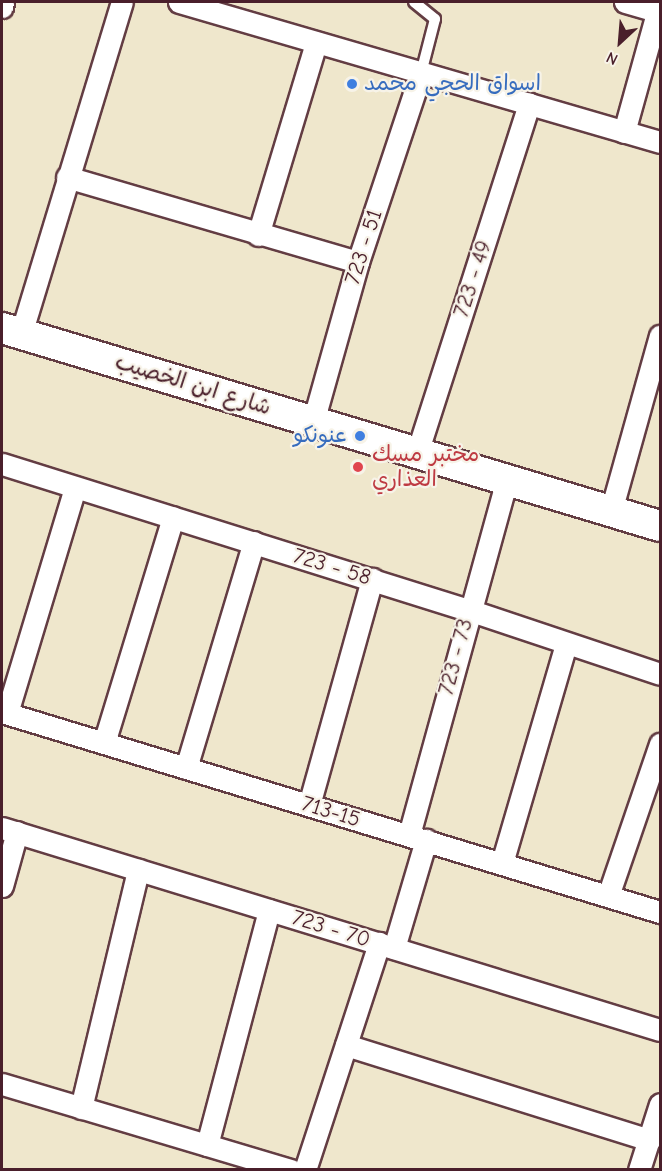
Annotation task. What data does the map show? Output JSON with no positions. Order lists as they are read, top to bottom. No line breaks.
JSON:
{"streets":{"street":["723 - 51","723 - 49","شارع ابن الخصيب","723 - 58","723 - 73","713-15","723 - 70"]},"crossings":[["723 - 51","شارع ابن الخصيب"],["723 - 49","شارع ابن الخصيب"],["شارع ابن الخصيب","723 - 73"],["723 - 58","723 - 73"],["723 - 73","713-15"],["723 - 73","723 - 70"]],"places":["اسواق الحجي محمد","عنونكو","مختبر مسك العذاري"],"north":"bottom left"}
